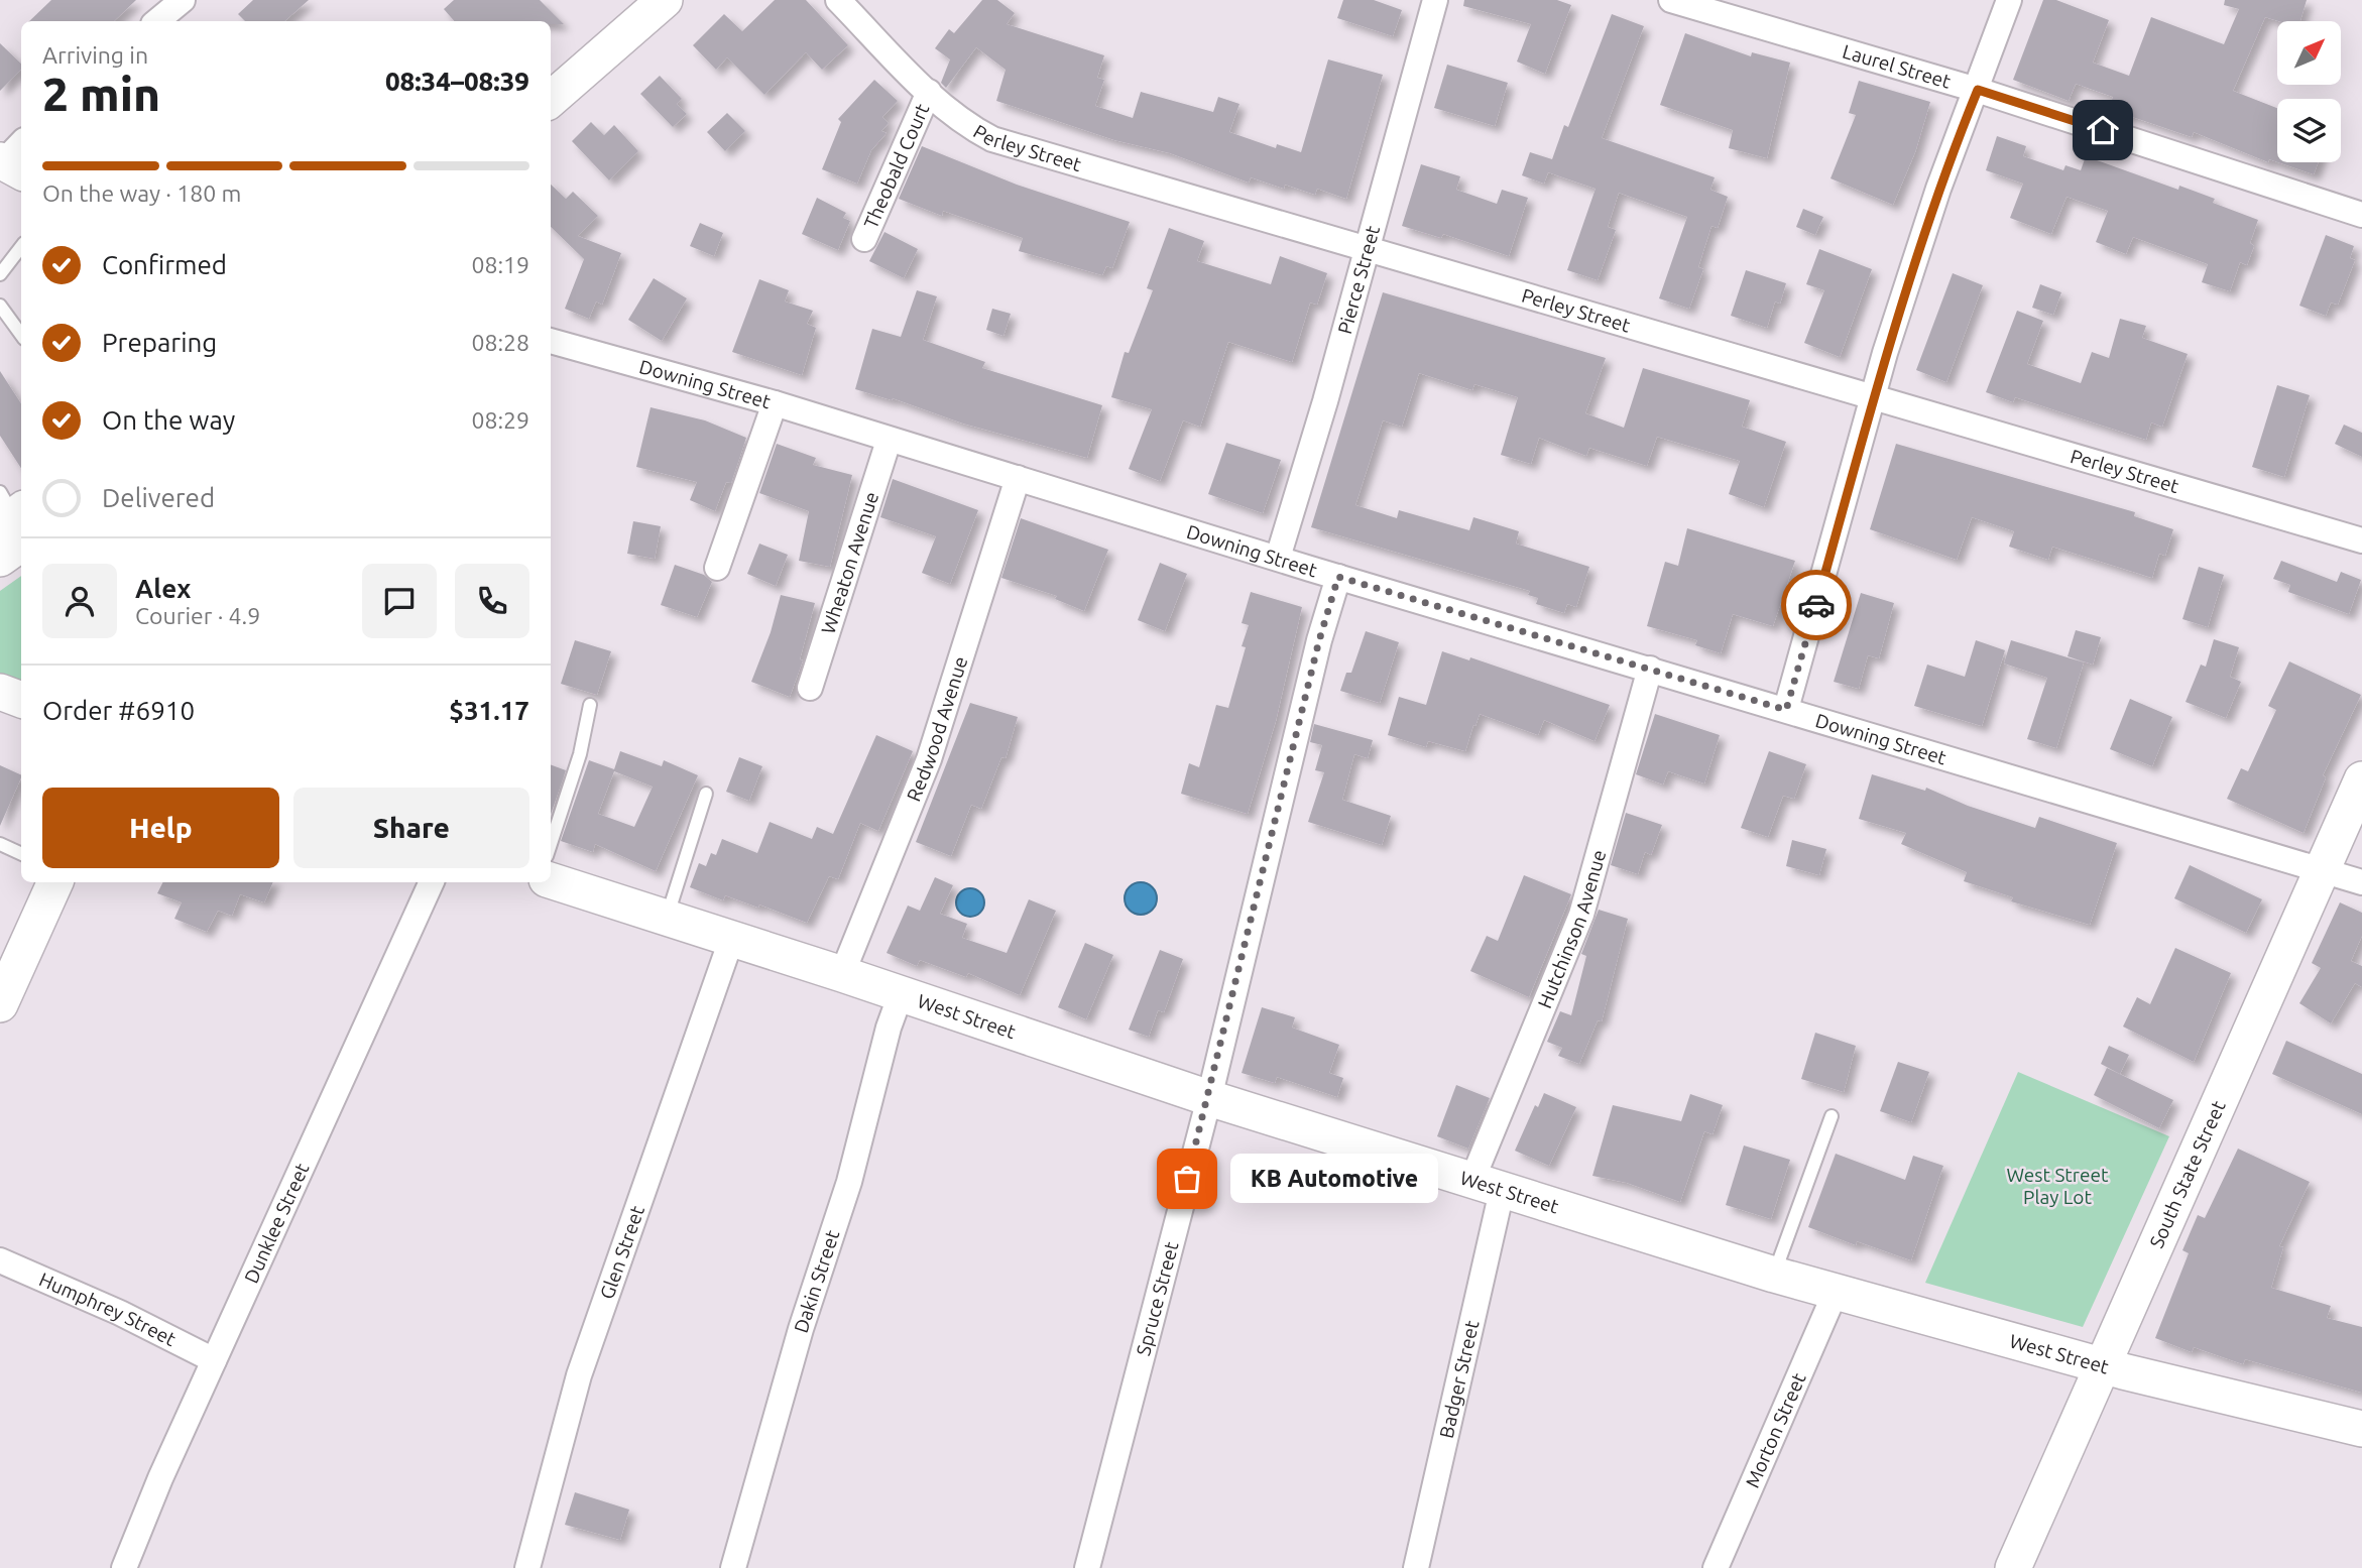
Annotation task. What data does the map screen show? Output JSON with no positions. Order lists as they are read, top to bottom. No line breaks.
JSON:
{"streets":{"street":["Laurel Street","Perley Street","Theobald Court","Pierce Street","Downing Street","Wheaton Avenue","Redwood Avenue","Hutchinson Avenue","West Street","South State Street","Dunklee Street","Glen Street","Dakin Street","Spruce Street","Humphrey Street","Badger Street","Morton Street"]},"crossings":[["Perley Street","Theobald Court"],["Perley Street","Pierce Street"],["Pierce Street","Downing Street"],["Downing Street","Wheaton Avenue"],["Downing Street","Redwood Avenue"],["Downing Street","Hutchinson Avenue"],["Downing Street","South State Street"],["Downing Street","Spruce Street"],["Redwood Avenue","West Street"],["Hutchinson Avenue","West Street"],["Hutchinson Avenue","Badger Street"],["West Street","South State Street"],["West Street","Glen Street"],["West Street","Dakin Street"],["West Street","Spruce Street"],["West Street","Badger Street"],["West Street","Morton Street"],["Dunklee Street","Humphrey Street"]],"parks":["West Street Play Lot"],"places":["KB Automotive"],"north":"top right","page":{"heading":["2 min","Arriving in","08:34–08:39"],"panel":["Alex","Courier · 4.9","Order #6910","$31.17"],"bar":"On the way · 180 m","list":[["Confirmed","08:19"],["Preparing","08:28"],["On the way","08:29"],"Delivered"],"buttons":["Help","Share"],"bubble":"KB Automotive"}}
